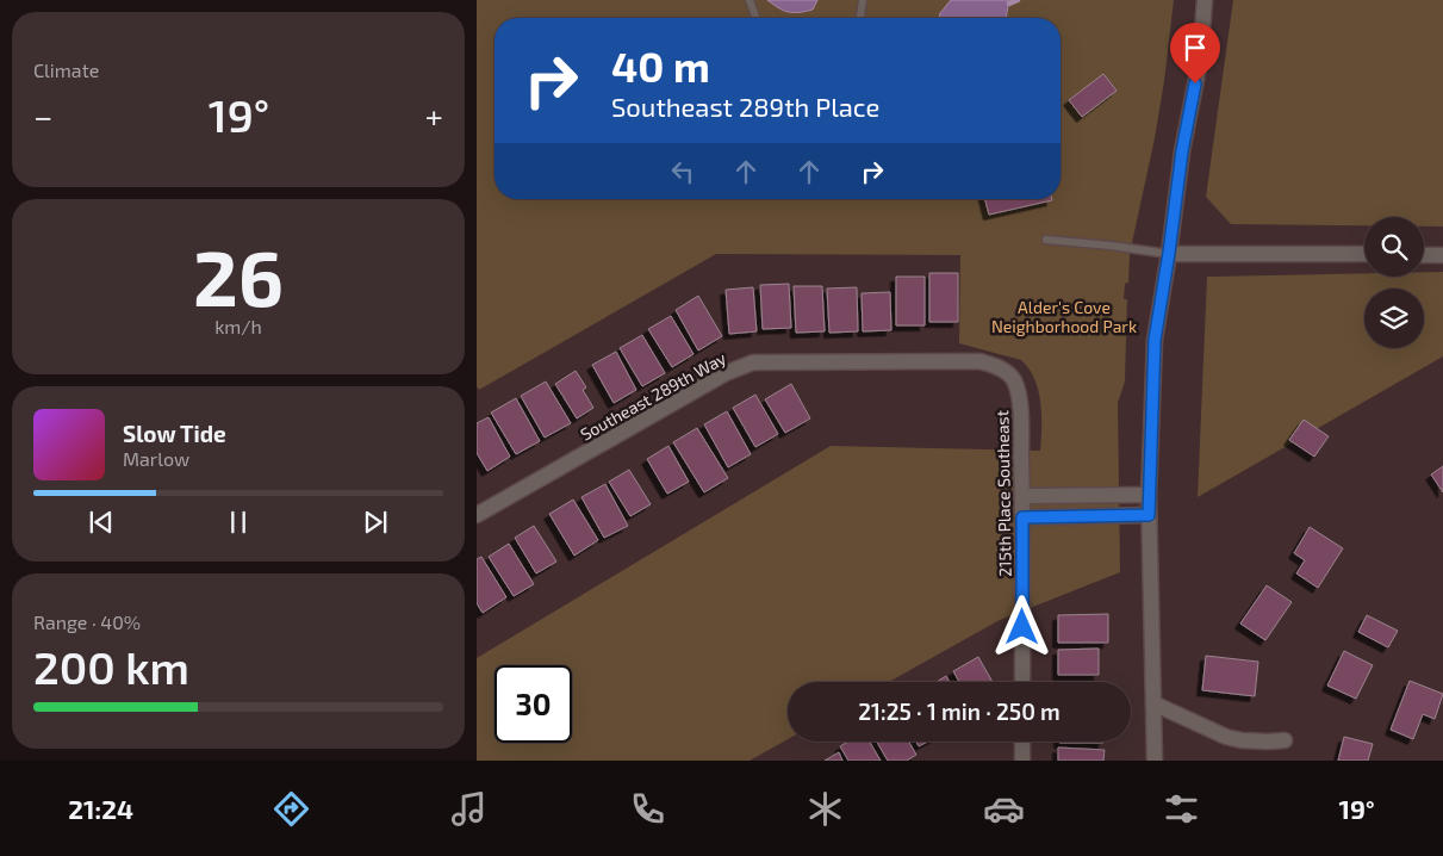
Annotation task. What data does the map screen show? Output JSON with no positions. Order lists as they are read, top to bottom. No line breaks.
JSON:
{"streets":{"street":["Southeast 289th Way","215th Place Southeast"]},"crossings":[["Southeast 289th Way","215th Place Southeast"]],"parks":["Alder's Cove Neighborhood Park"],"page":{"tile":["Climate",["26","km/h"],["Range · 40%","200 km"]],"turn":["40 m","Southeast 289th Place"],"heat":["−","19°","+"],"song":["Slow Tide","Marlow"],"limit":"30","trip":"21:25 · 1 min · 250 m","tabs":["21:24","19°"]}}
